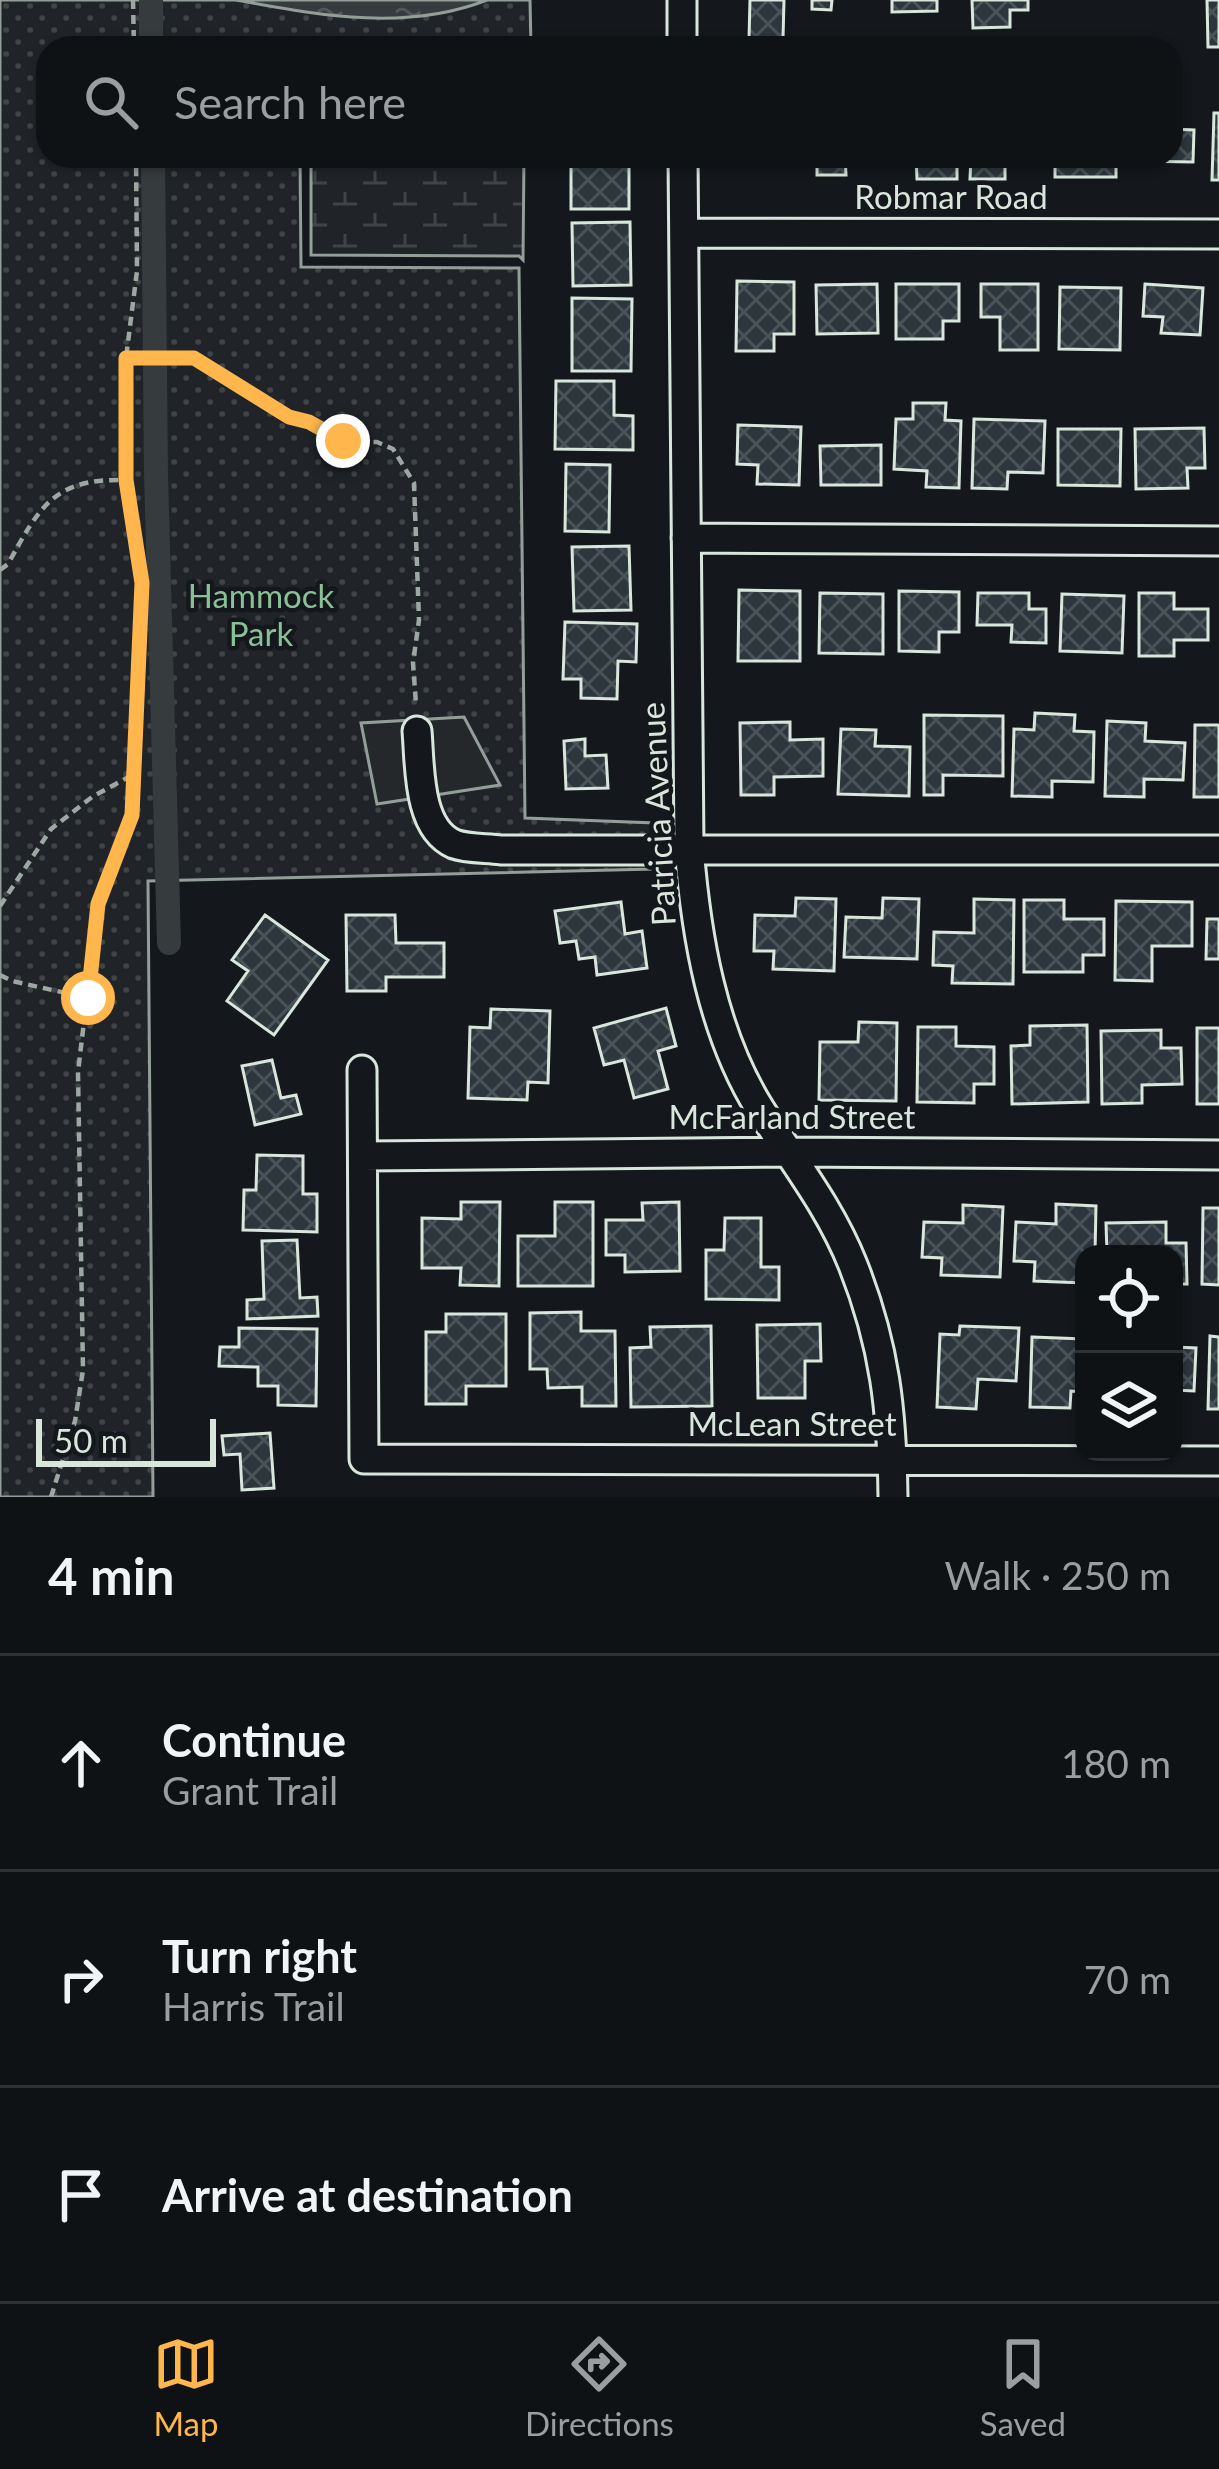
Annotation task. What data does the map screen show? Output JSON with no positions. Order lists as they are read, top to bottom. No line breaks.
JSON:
{"streets":{"street":["Robmar Road","Patricia Avenue","McFarland Street","McLean Street"]},"crossings":[["Robmar Road","Patricia Avenue"],["Patricia Avenue","McFarland Street"],["Patricia Avenue","McLean Street"],["McFarland Street","McLean Street"]],"parks":["Hammock Park"],"scale_bar":"50 m","page":{"search":"Search here","scale":"50 m","heading":["4 min","Walk · 250 m"],"list":[["Continue","Grant Trail","180 m"],["Turn right","Harris Trail","70 m"],"Arrive at destination"],"nav":["Map","Directions","Saved"]}}
